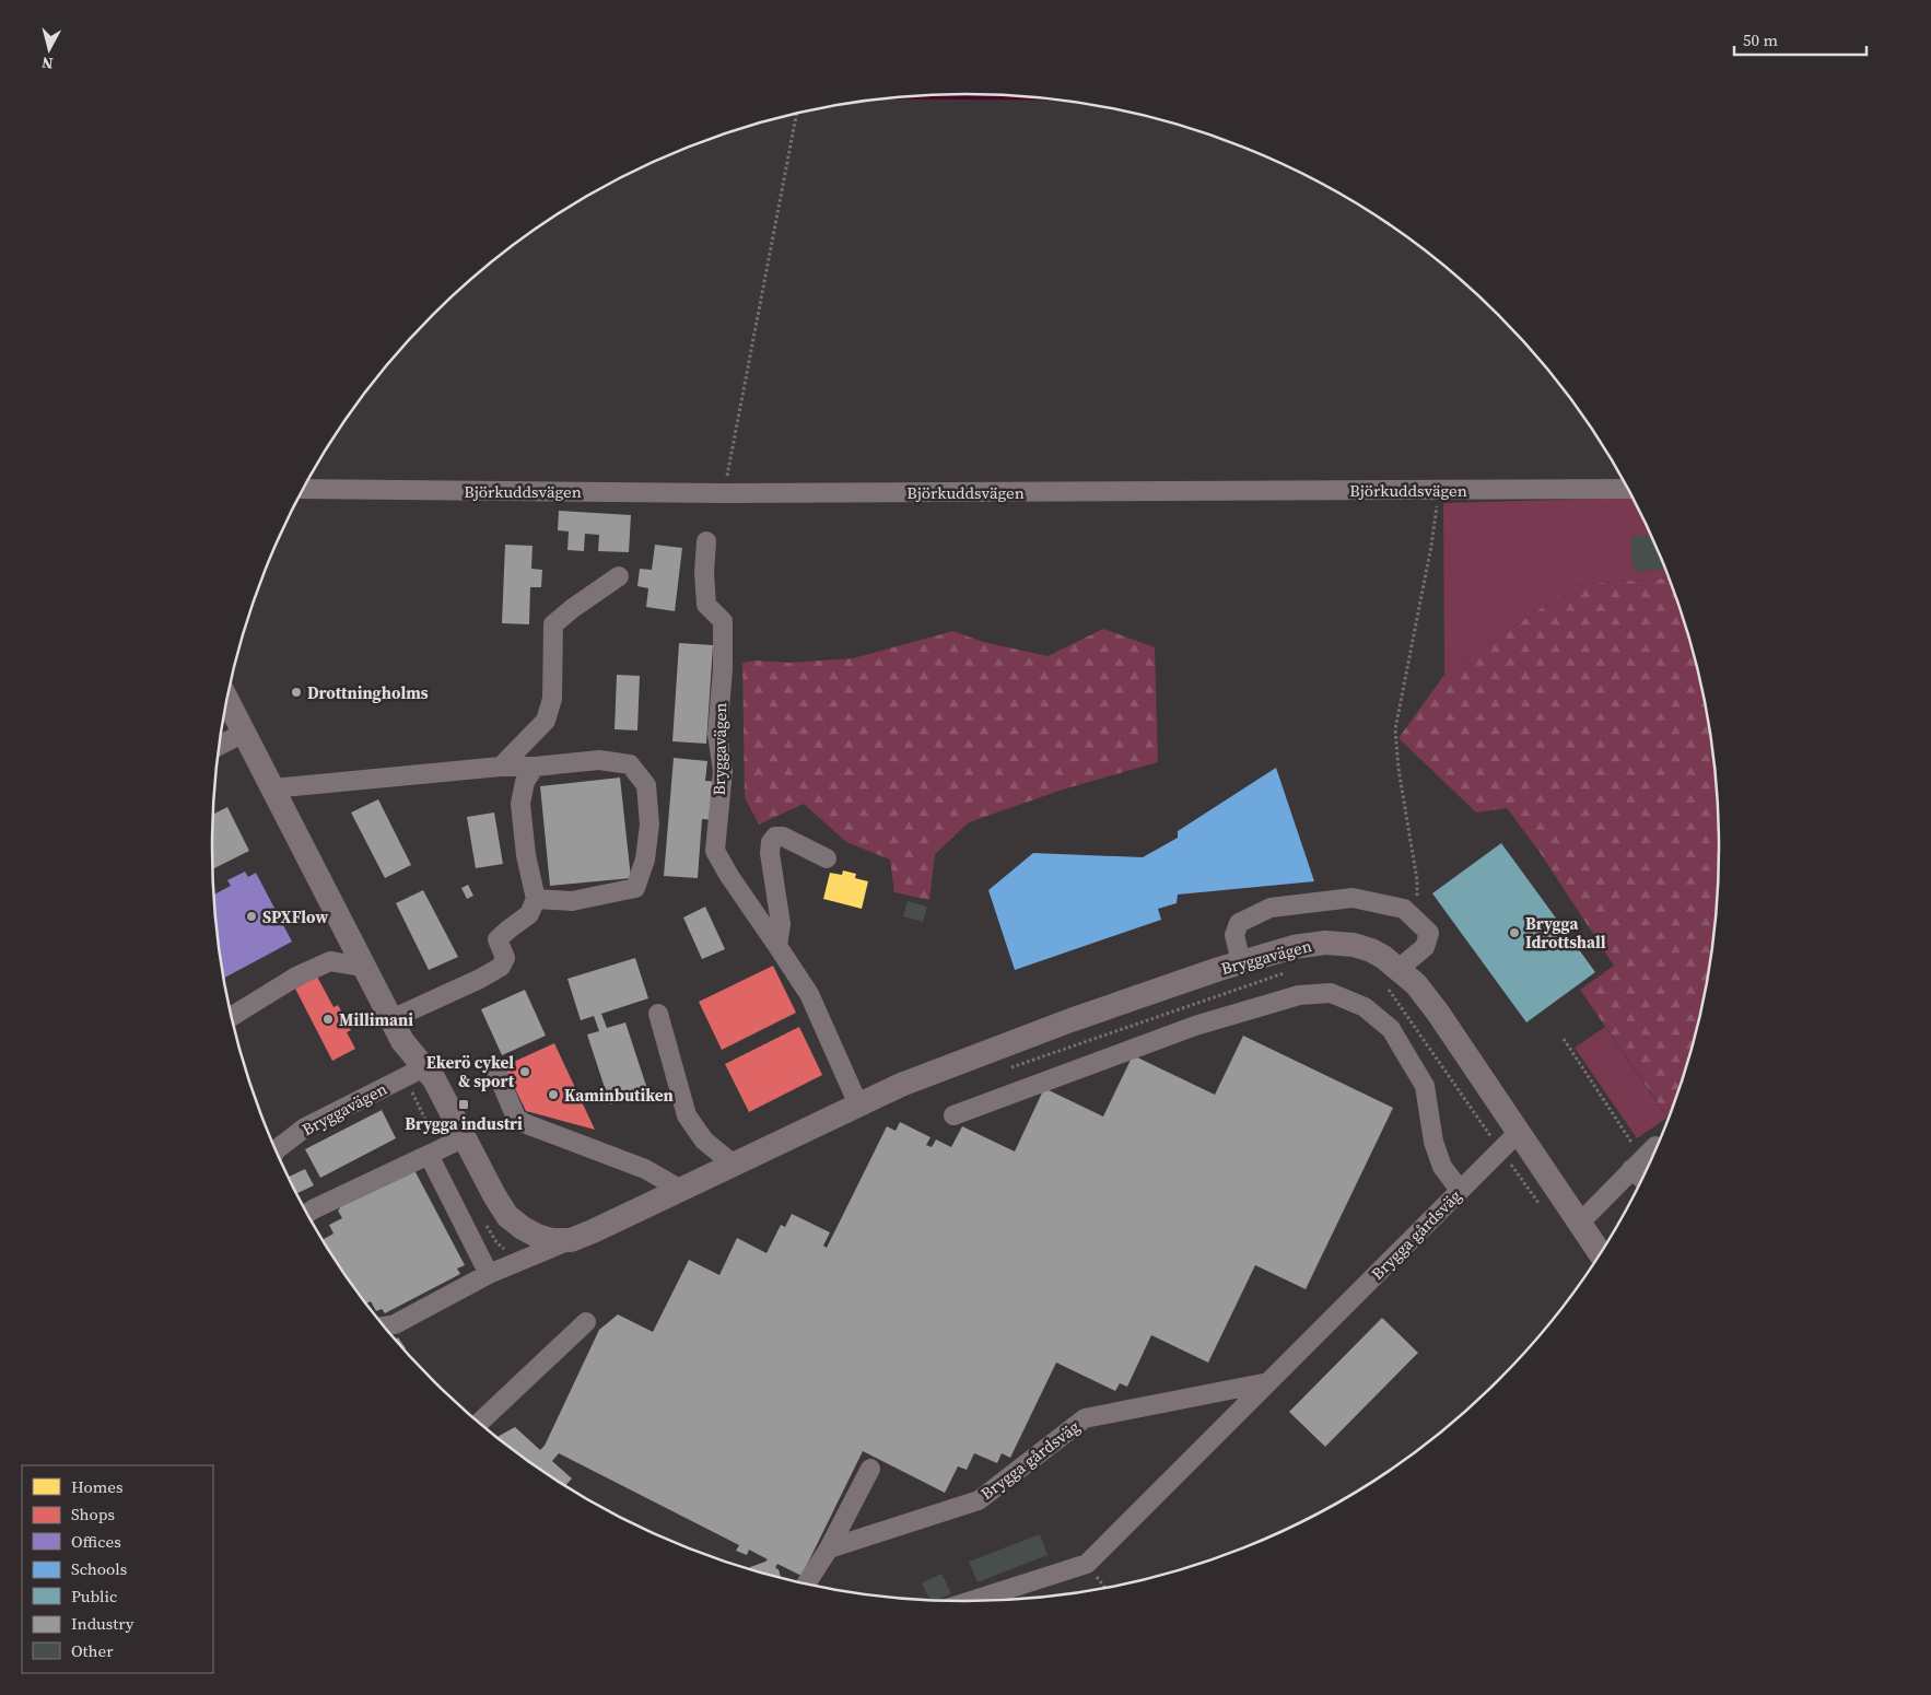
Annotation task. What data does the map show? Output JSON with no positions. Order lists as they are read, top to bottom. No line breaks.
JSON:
{"streets":{"main road":["Bryggavägen"],"street":["Björkuddsvägen","Brygga gårdsväg"]},"crossings":[["Bryggavägen","Brygga gårdsväg"]],"places":{"other":["Drottningholms","SPXFlow","Brygga Idrottshall","Millimani","Ekerö cykel & sport","Kaminbutiken"],"transit":["Brygga industri"]},"legend":["Homes","Shops","Offices","Schools","Public","Industry","Other"],"scale_bar":"50 m","north":"bottom"}
